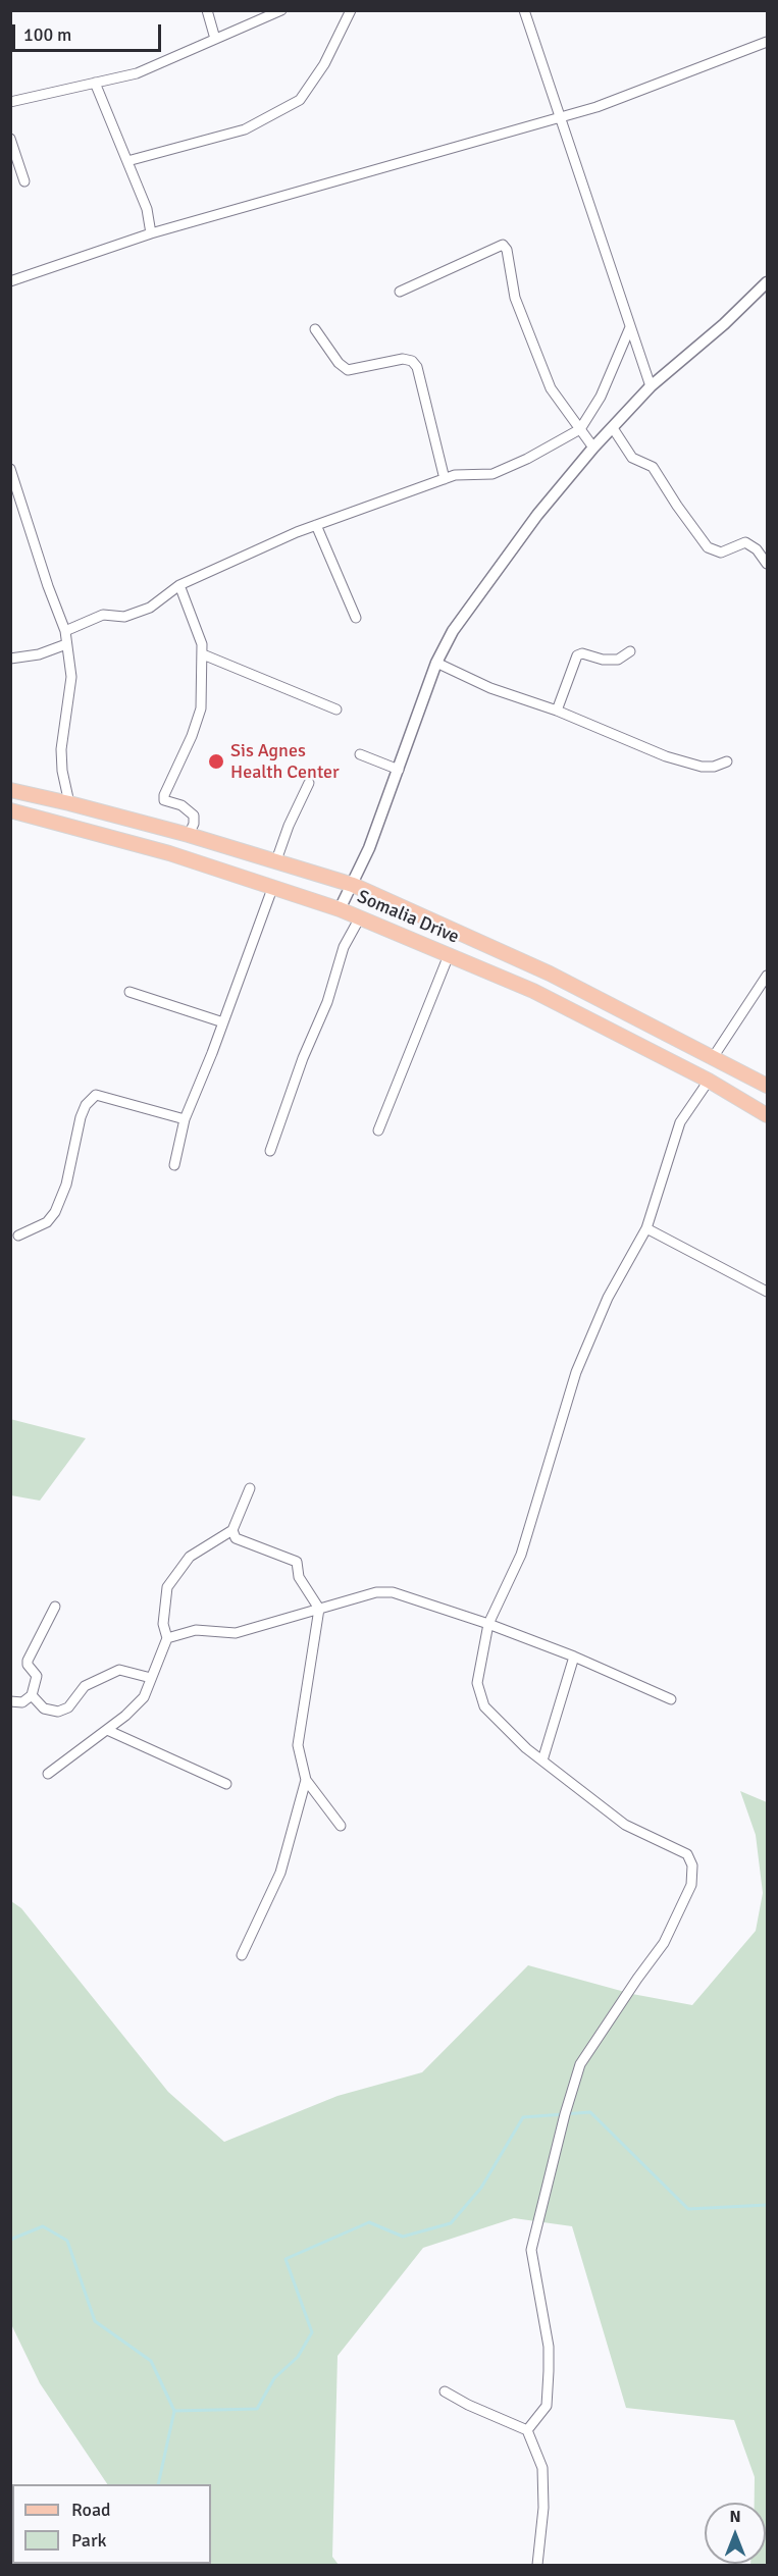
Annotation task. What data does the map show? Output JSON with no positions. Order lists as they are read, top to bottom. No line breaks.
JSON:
{"streets":{"main road":["Somalia Drive"]},"places":["Sis Agnes Health Center"],"legend":["Road","Park"],"scale_bar":"100 m","north":"top"}
